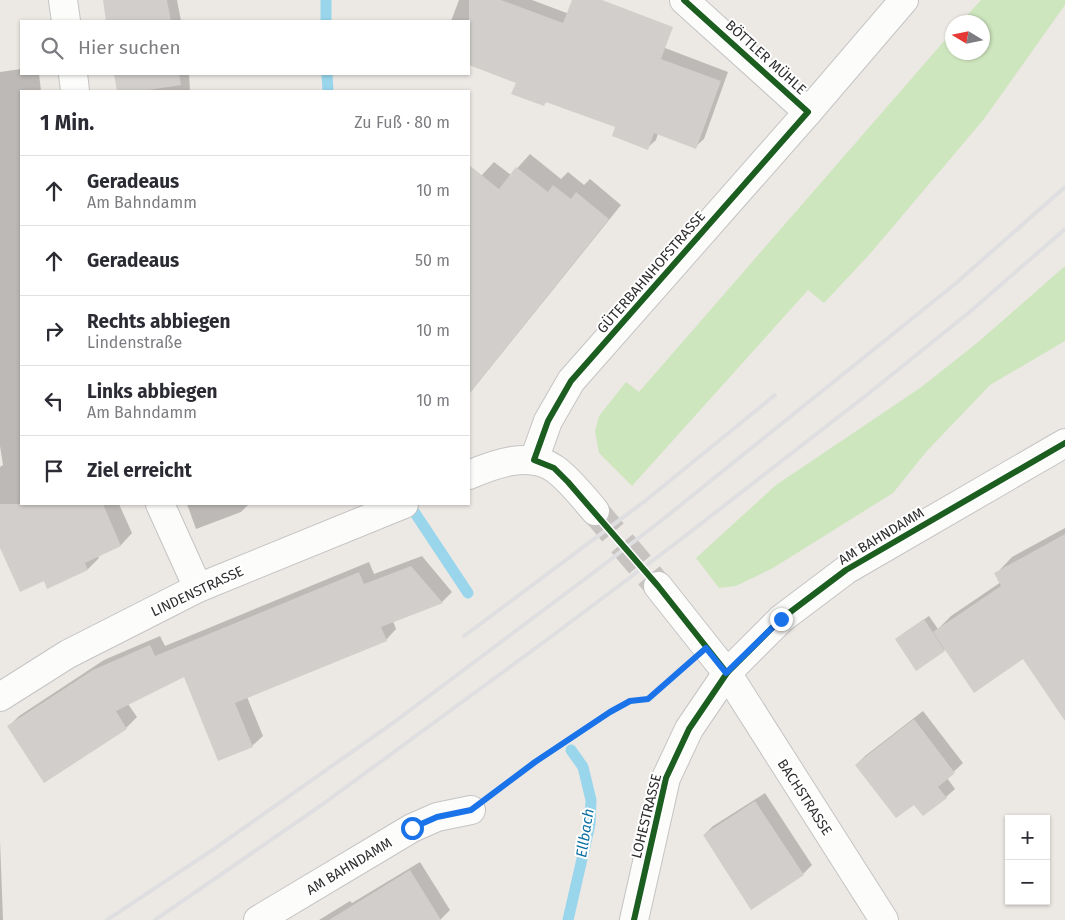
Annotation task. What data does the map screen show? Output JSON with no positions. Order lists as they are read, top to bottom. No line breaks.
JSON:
{"streets":{"street":["BÖTTLER MÜHLE","GÜTERBAHNHOFSTRASSE","AM BAHNDAMM","LINDENSTRASSE","BACHSTRASSE","LOHESTRASSE"]},"crossings":[["BÖTTLER MÜHLE","GÜTERBAHNHOFSTRASSE"],["AM BAHNDAMM","BACHSTRASSE"],["AM BAHNDAMM","LOHESTRASSE"],["BACHSTRASSE","LOHESTRASSE"]],"water":["Ellbach"],"north":"left","page":{"search":"Hier suchen","heading":["1 Min.","Zu Fuß · 80 m"],"list":[["Geradeaus","Am Bahndamm","10 m"],["Geradeaus","50 m"],["Rechts abbiegen","Lindenstraße","10 m"],["Links abbiegen","Am Bahndamm","10 m"],"Ziel erreicht"],"map_buttons":["+","−"]}}
